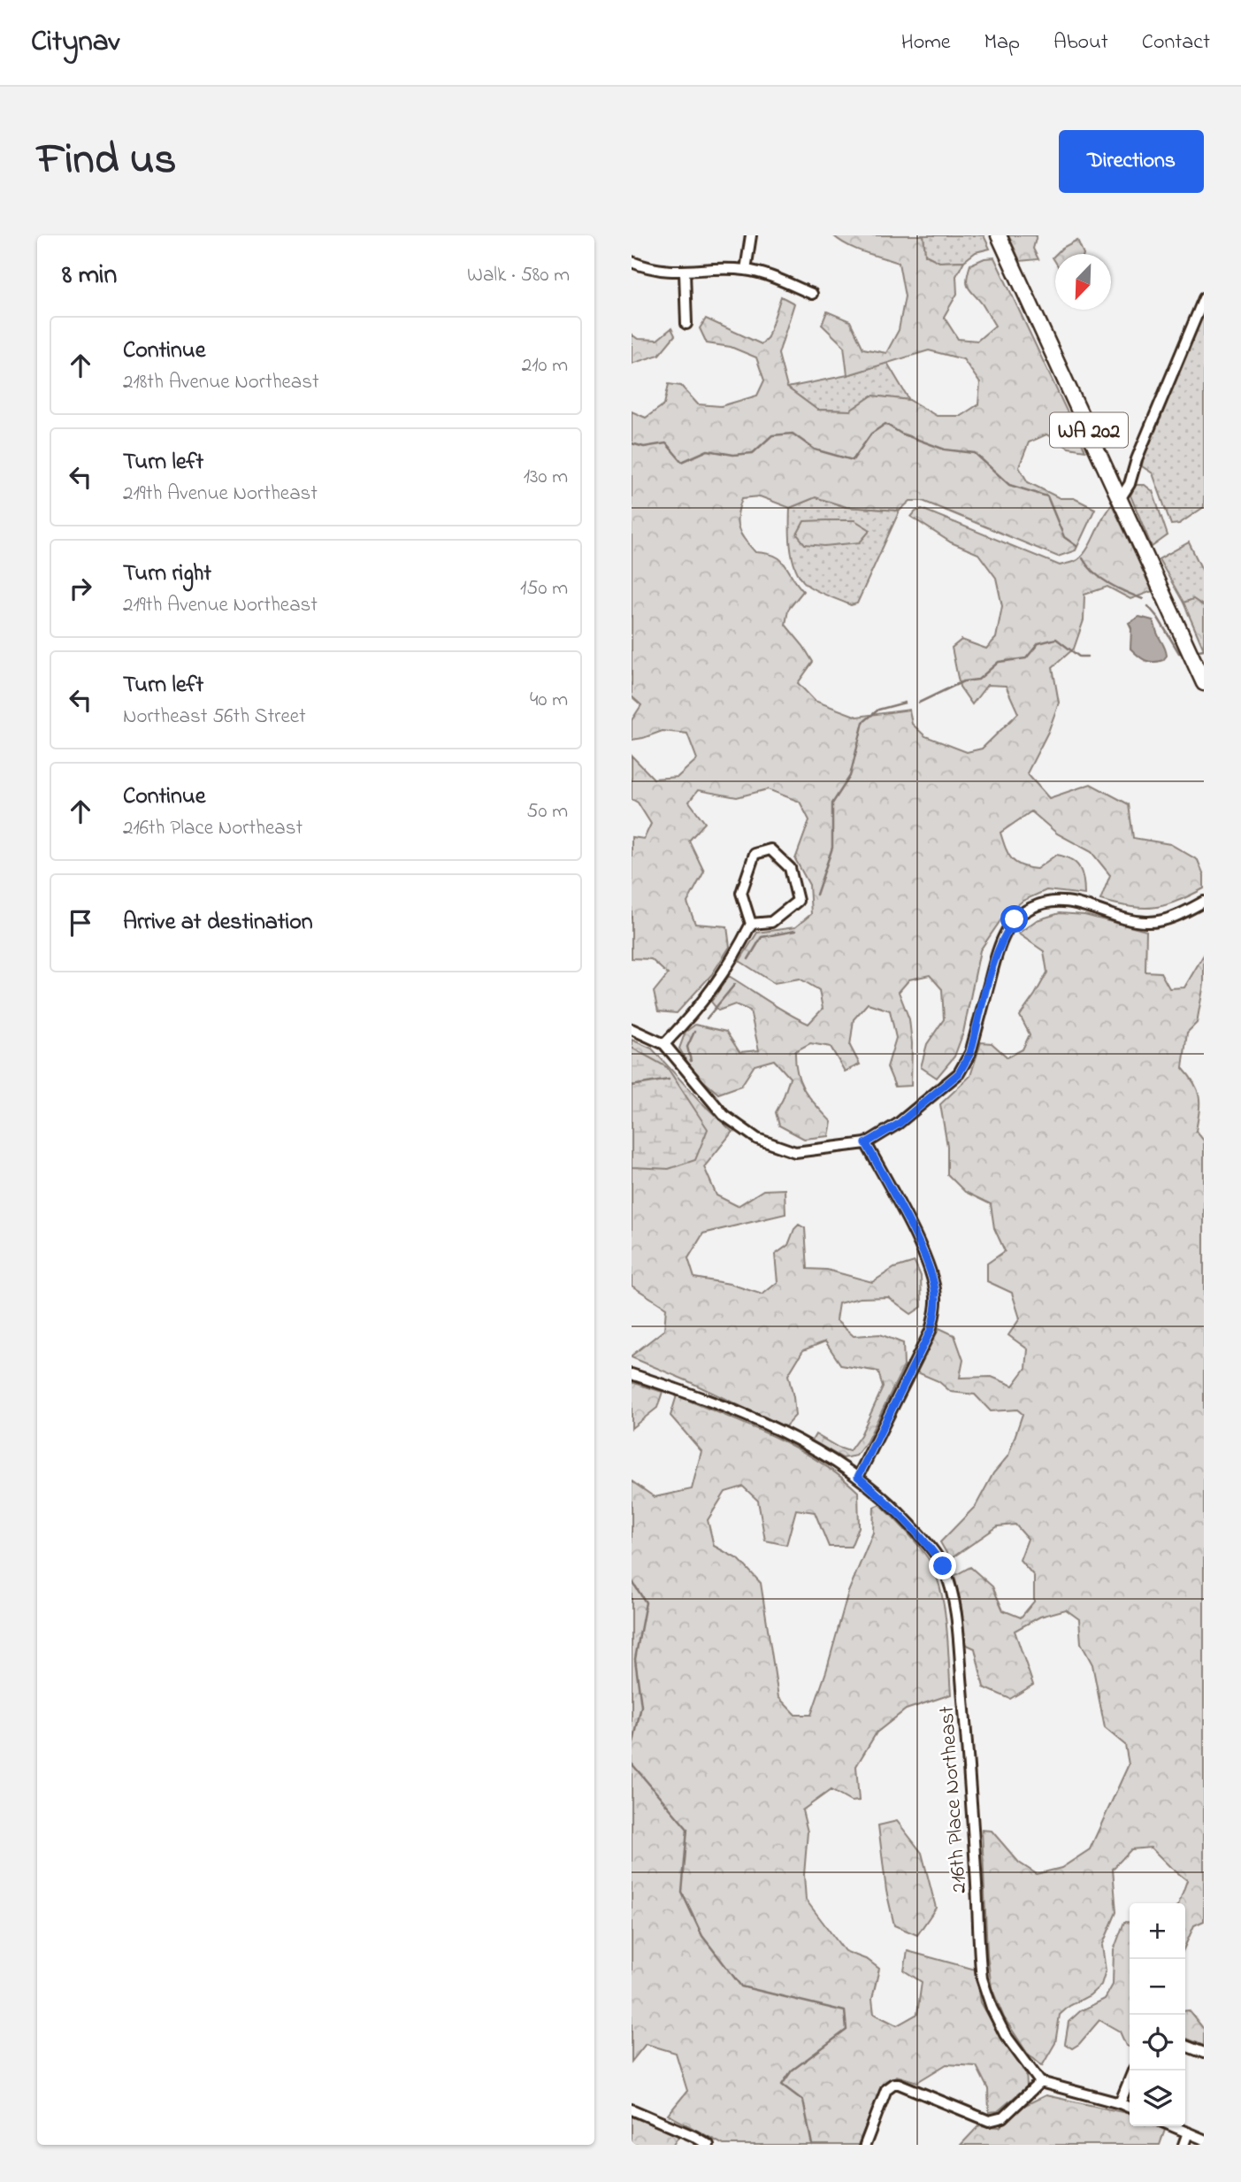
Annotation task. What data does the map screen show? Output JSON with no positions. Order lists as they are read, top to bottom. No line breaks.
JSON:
{"streets":{"main road":["WA 202"],"street":["216th Place Northeast"]},"north":"bottom left","page":{"header":"Citynav","nav":["Home","Map","About","Contact"],"title":"Find us","buttons":"Directions","heading":["8 min","Walk · 580 m"],"list":[["Continue","218th Avenue Northeast","210 m"],["Turn left","219th Avenue Northeast","130 m"],["Turn right","219th Avenue Northeast","150 m"],["Turn left","Northeast 56th Street","40 m"],["Continue","216th Place Northeast","50 m"],"Arrive at destination"],"map_buttons":["+","−"]}}
